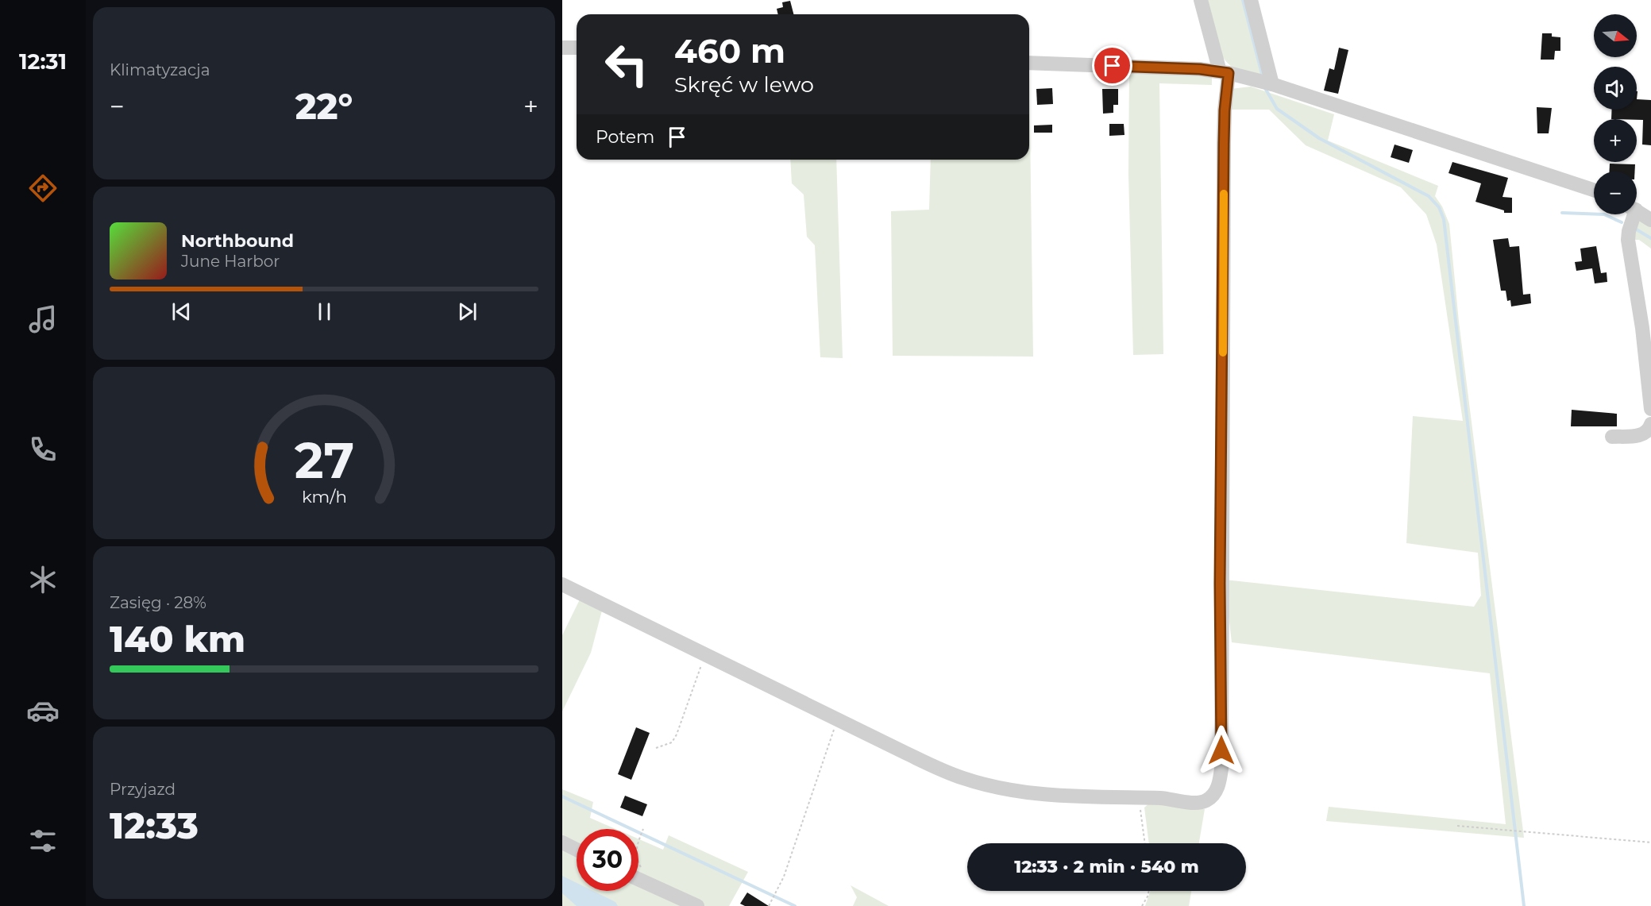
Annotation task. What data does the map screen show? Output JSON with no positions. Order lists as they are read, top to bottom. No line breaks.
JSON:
{"north":"right","page":{"tabs":"12:31","tile":["Klimatyzacja",["Zasięg · 28%","140 km"],["Przyjazd","12:33"]],"map_buttons":["+","−"],"turn":["460 m","Skręć w lewo"],"heat":["−","22°","+"],"then":"Potem","song":["Northbound","June Harbor"],"limit":"30","trip":"12:33 · 2 min · 540 m","gauge":["27","km/h"]}}
